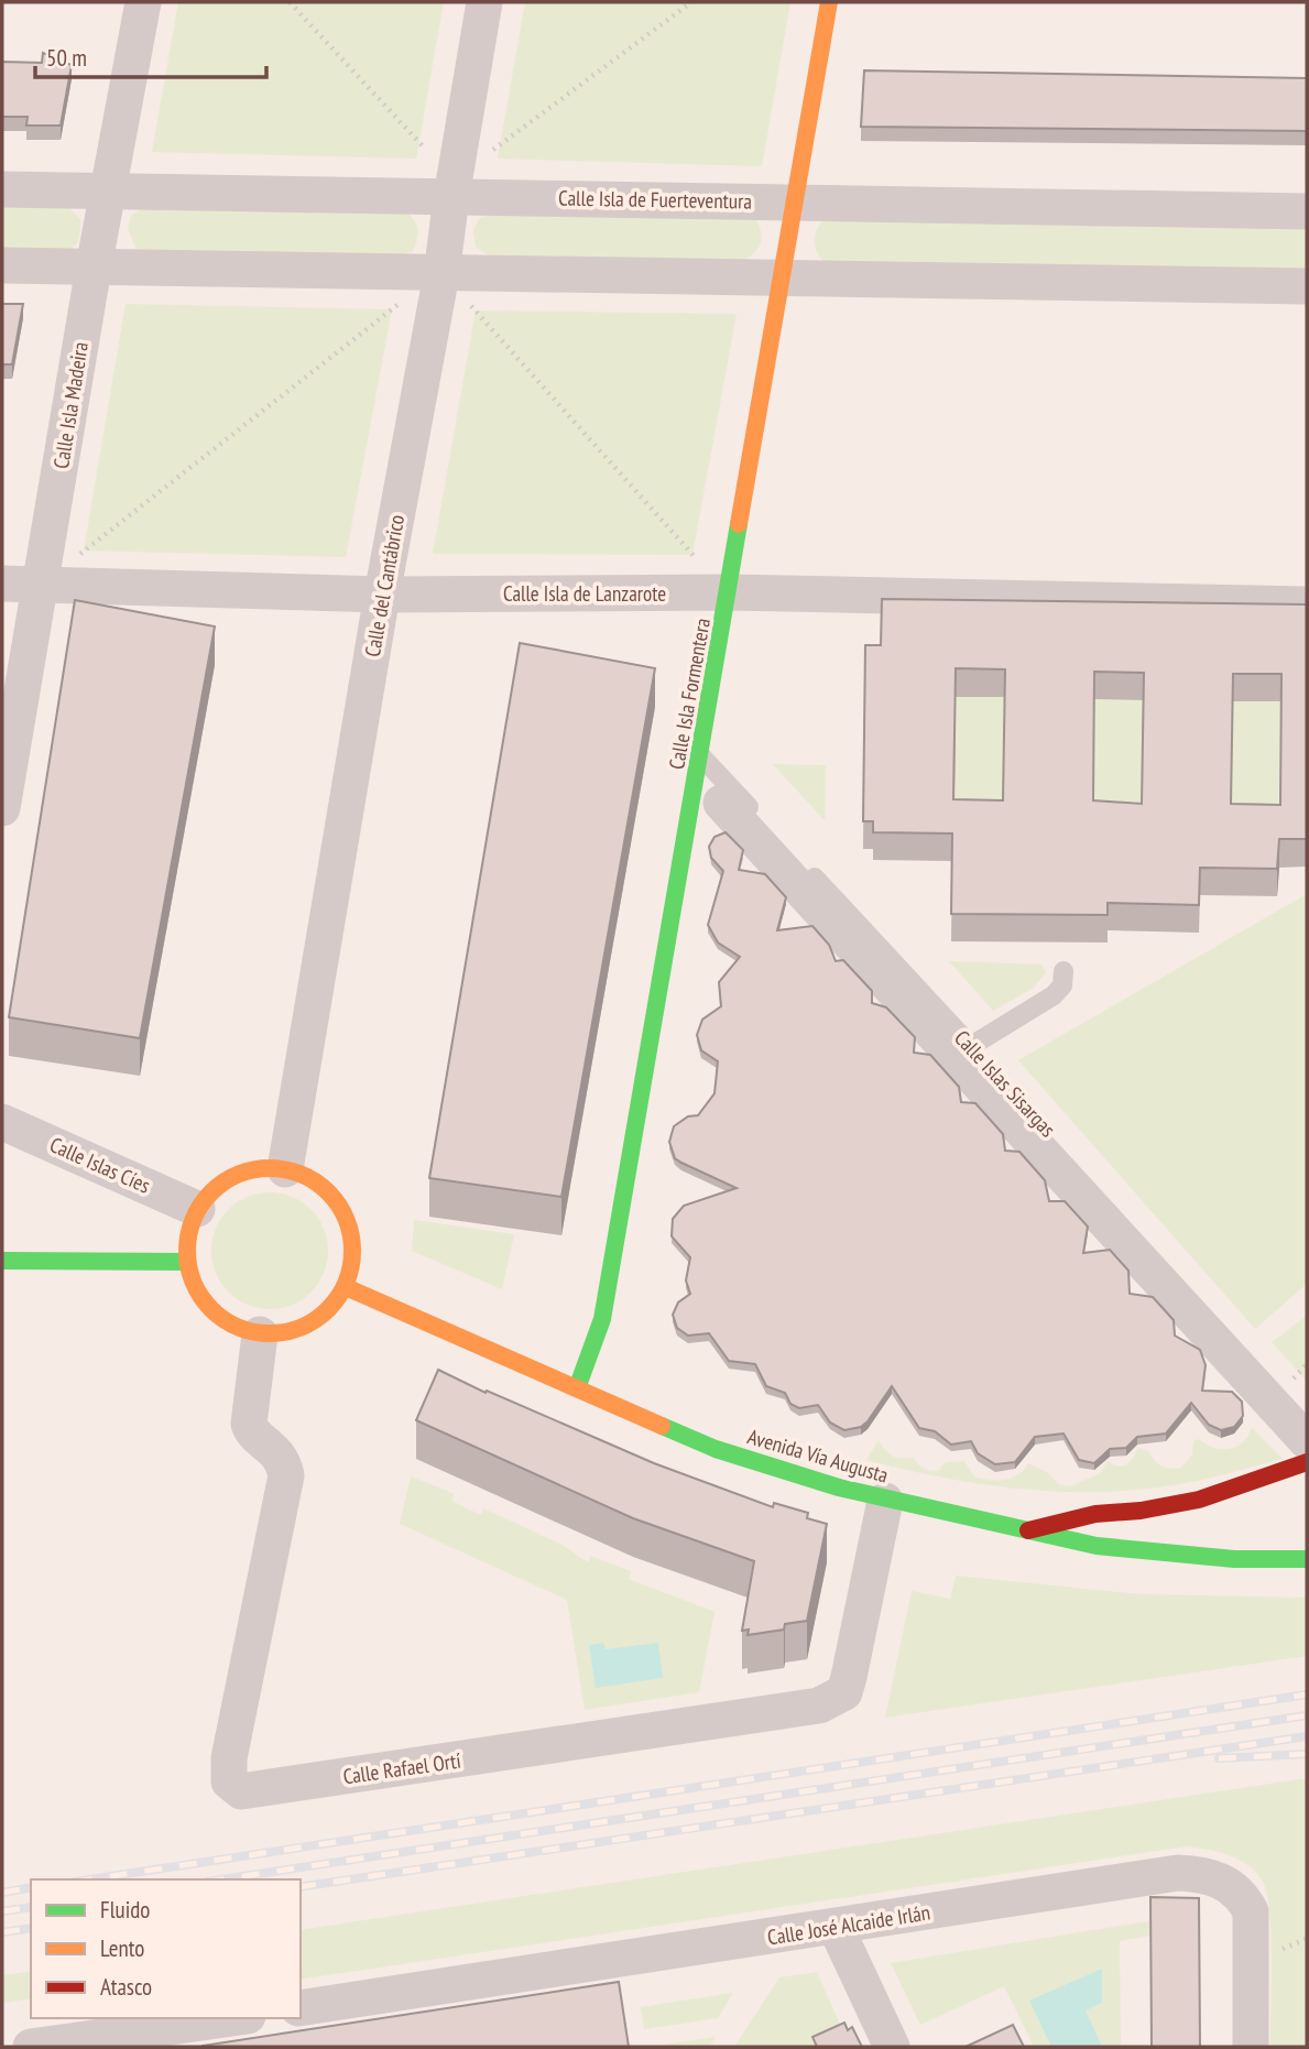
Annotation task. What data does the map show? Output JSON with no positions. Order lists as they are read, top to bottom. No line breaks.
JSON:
{"streets":{"main road":["Calle Isla Formentera","Avenida Vía Augusta"],"street":["Calle Isla de Fuerteventura","Calle Isla Madeira","Calle del Cantábrico","Calle Isla de Lanzarote","Calle Islas Sisargas","Calle Islas Cíes","Calle Rafael Ortí","Calle José Alcaide Irlán"]},"crossings":[["Calle Isla de Fuerteventura","Calle Isla Madeira"],["Calle Isla de Fuerteventura","Calle del Cantábrico"],["Calle Isla de Fuerteventura","Calle Isla Formentera"],["Calle Isla Madeira","Calle Isla de Lanzarote"],["Calle del Cantábrico","Calle Isla de Lanzarote"],["Calle del Cantábrico","Calle Islas Cíes"],["Calle del Cantábrico","Avenida Vía Augusta"],["Calle del Cantábrico","Calle Rafael Ortí"],["Calle Isla de Lanzarote","Calle Isla Formentera"],["Calle Isla Formentera","Calle Islas Sisargas"],["Calle Isla Formentera","Avenida Vía Augusta"],["Calle Islas Cíes","Avenida Vía Augusta"],["Calle Islas Cíes","Calle Rafael Ortí"],["Avenida Vía Augusta","Calle Rafael Ortí"]],"legend":["Fluido","Lento","Atasco"],"scale_bar":"50 m"}
